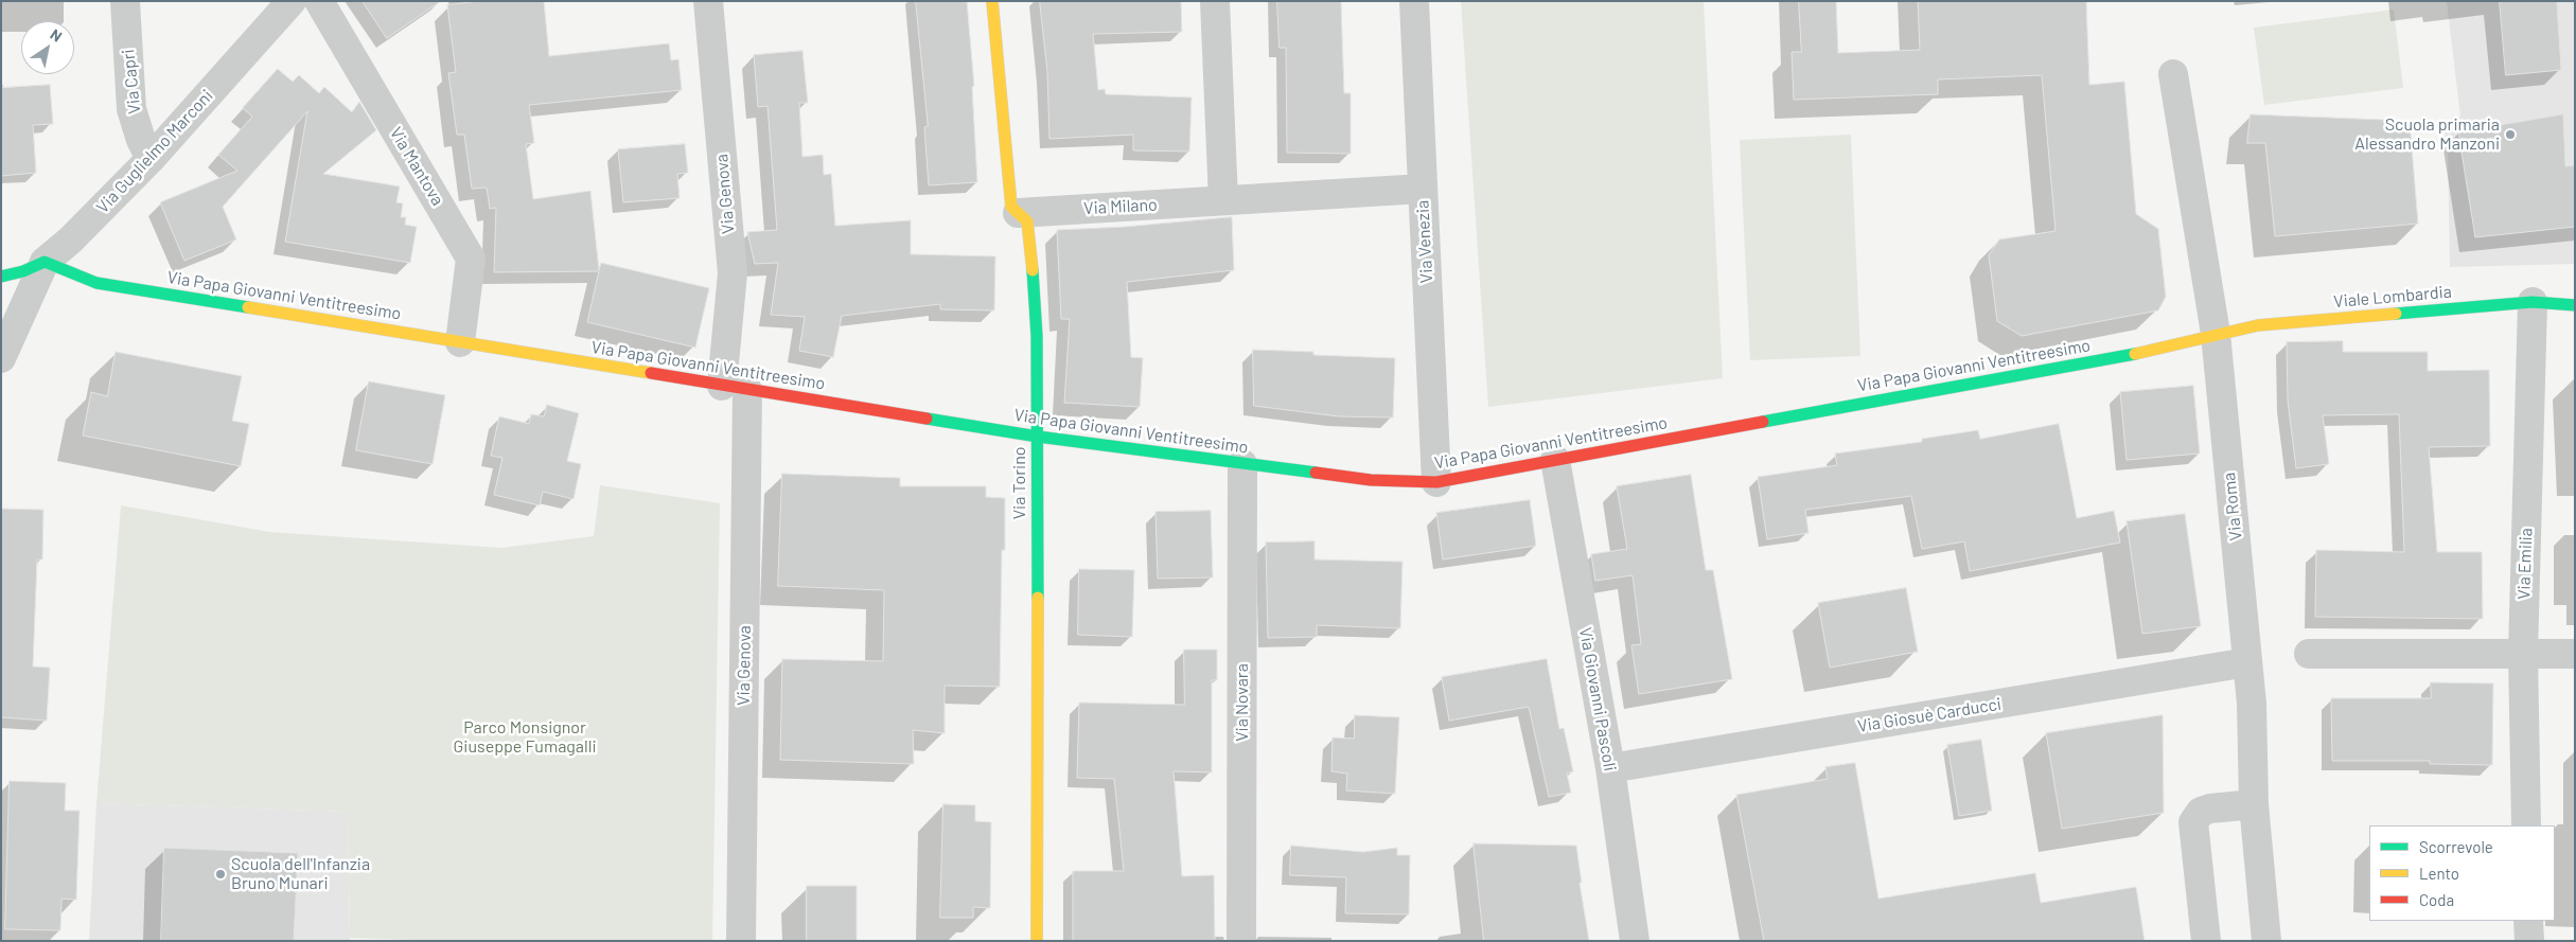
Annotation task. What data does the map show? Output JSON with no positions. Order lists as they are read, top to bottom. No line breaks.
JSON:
{"streets":{"street":["Via Capri","Via Guglielmo Marconi","Via Mantova","Via Genova","Via Milano","Via Venezia","Via Papa Giovanni Ventitreesimo","Viale Lombardia","Via Torino","Via Roma","Via Emilia","Via Giovanni Pascoli","Via Novara","Via Giosuè Carducci"]},"crossings":[["Via Capri","Via Guglielmo Marconi"],["Via Guglielmo Marconi","Via Papa Giovanni Ventitreesimo"],["Via Mantova","Via Papa Giovanni Ventitreesimo"],["Via Genova","Via Papa Giovanni Ventitreesimo"],["Via Milano","Via Venezia"],["Via Milano","Via Torino"],["Via Venezia","Via Papa Giovanni Ventitreesimo"],["Via Papa Giovanni Ventitreesimo","Viale Lombardia"],["Via Papa Giovanni Ventitreesimo","Via Torino"],["Via Papa Giovanni Ventitreesimo","Via Roma"],["Via Papa Giovanni Ventitreesimo","Via Giovanni Pascoli"],["Via Papa Giovanni Ventitreesimo","Via Novara"],["Viale Lombardia","Via Roma"],["Viale Lombardia","Via Emilia"],["Via Roma","Via Giosuè Carducci"],["Via Giovanni Pascoli","Via Giosuè Carducci"]],"parks":["Parco Monsignor Giuseppe Fumagalli"],"places":["Scuola primaria Alessandro Manzoni","Scuola dell'Infanzia Bruno Munari"],"legend":["Scorrevole","Lento","Coda"],"north":"top right"}
